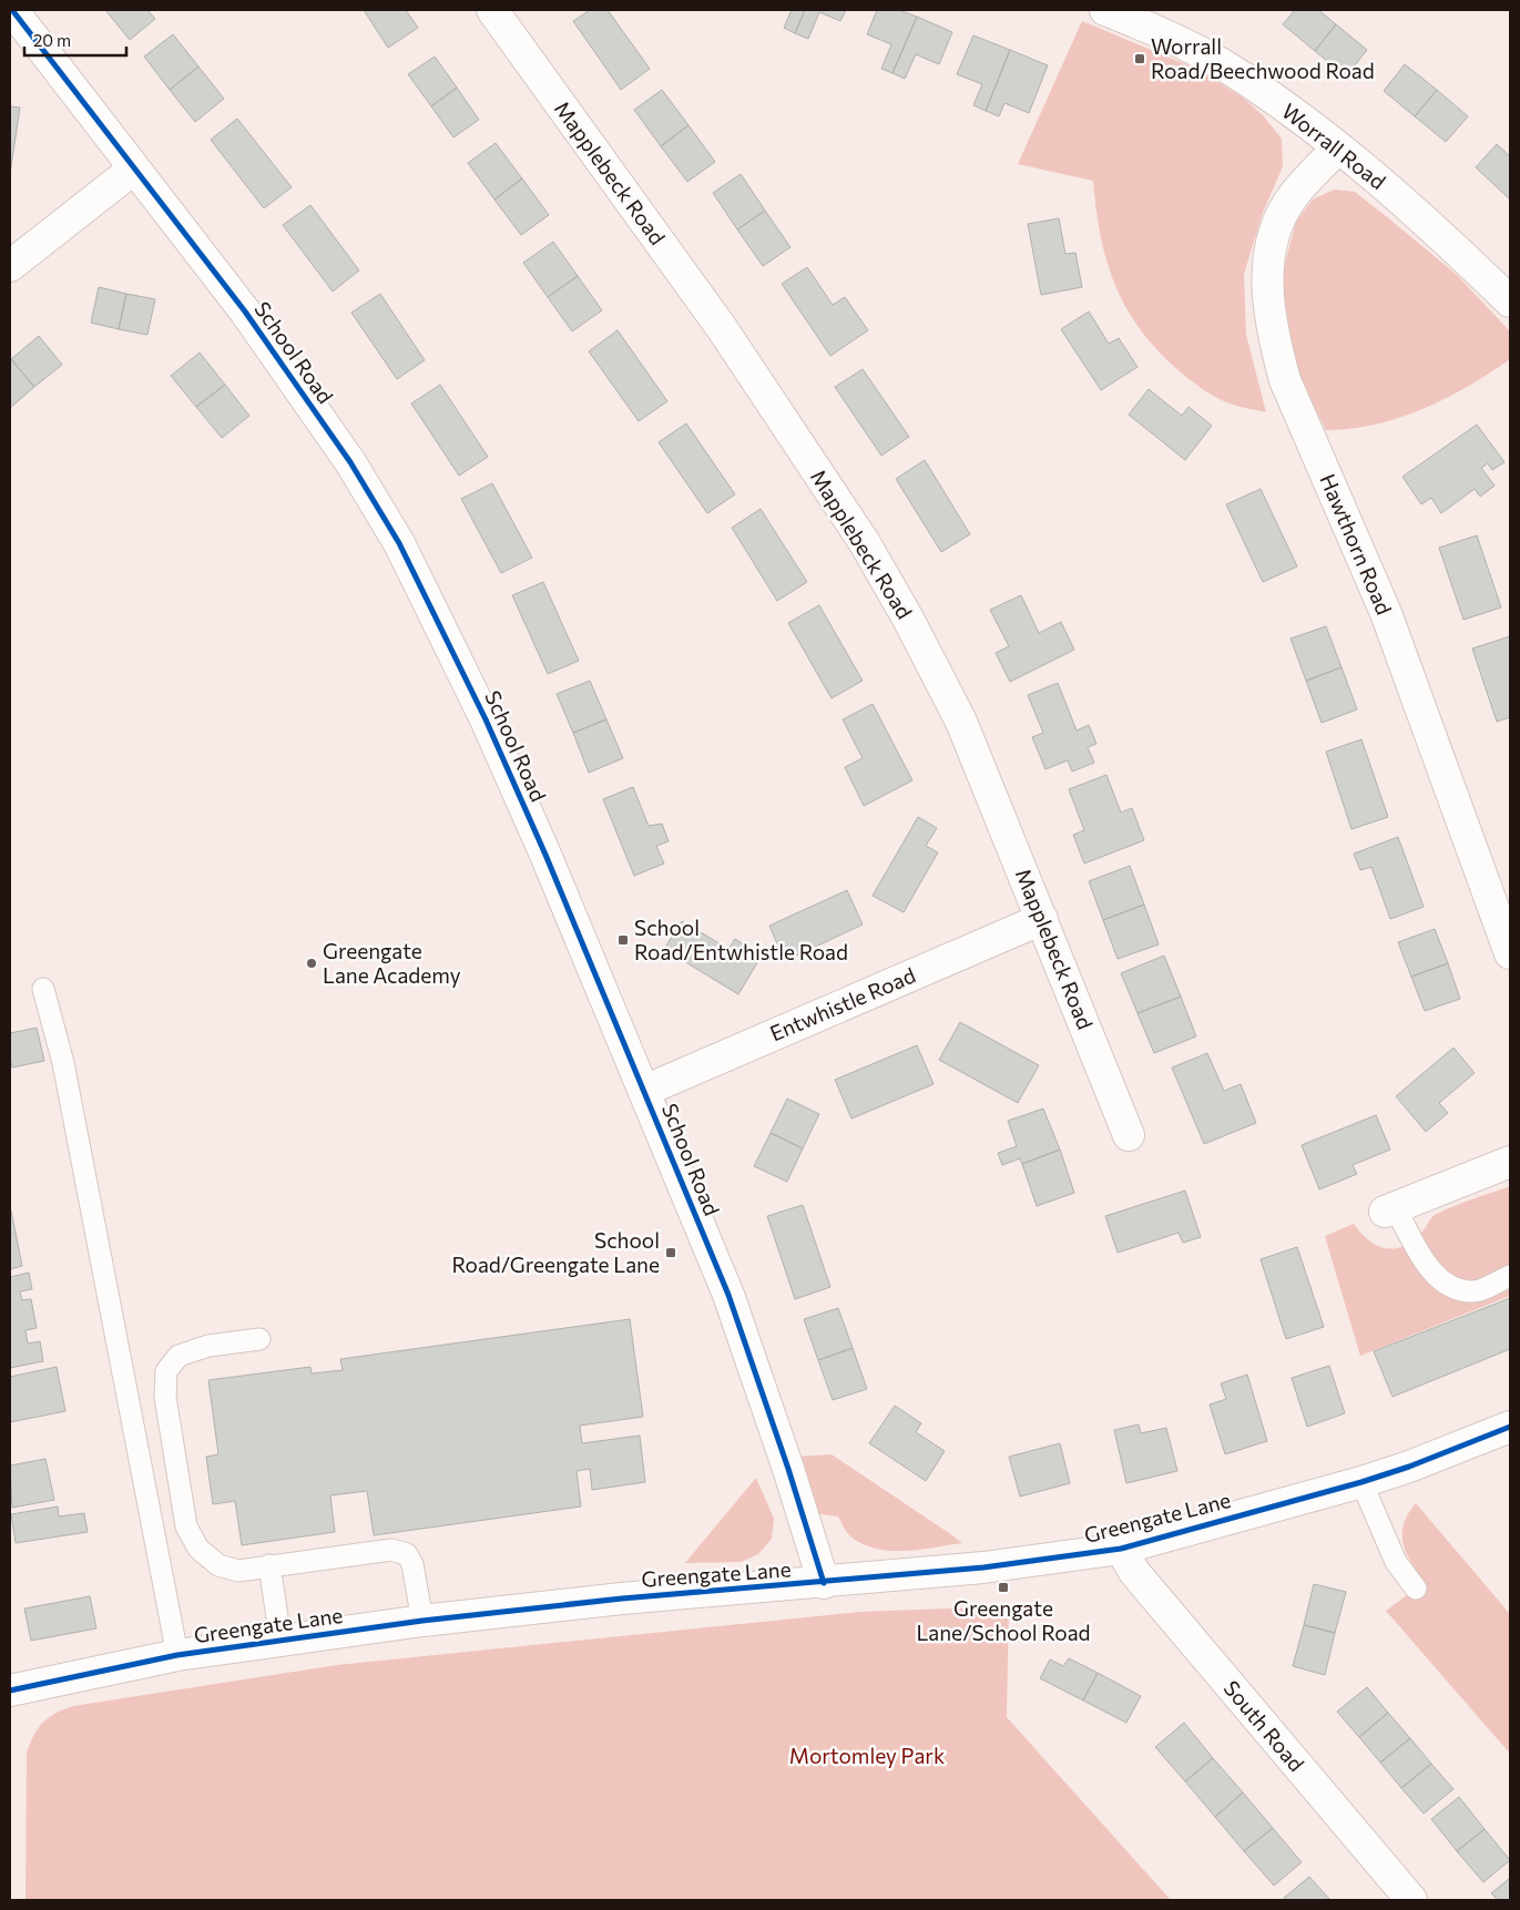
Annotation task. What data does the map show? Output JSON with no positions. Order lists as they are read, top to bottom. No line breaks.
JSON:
{"streets":{"street":["Worrall Road","Mapplebeck Road","School Road","Hawthorn Road","Entwhistle Road","Greengate Lane","South Road"]},"crossings":[["Worrall Road","Hawthorn Road"],["Mapplebeck Road","Entwhistle Road"],["School Road","Entwhistle Road"],["School Road","Greengate Lane"],["Greengate Lane","South Road"]],"parks":["Mortomley Park"],"places":{"transit":["Worrall Road/Beechwood Road","School Road/Entwhistle Road","School Road/Greengate Lane","Greengate Lane/School Road"],"other":["Greengate Lane Academy"]},"scale_bar":"20 m"}
